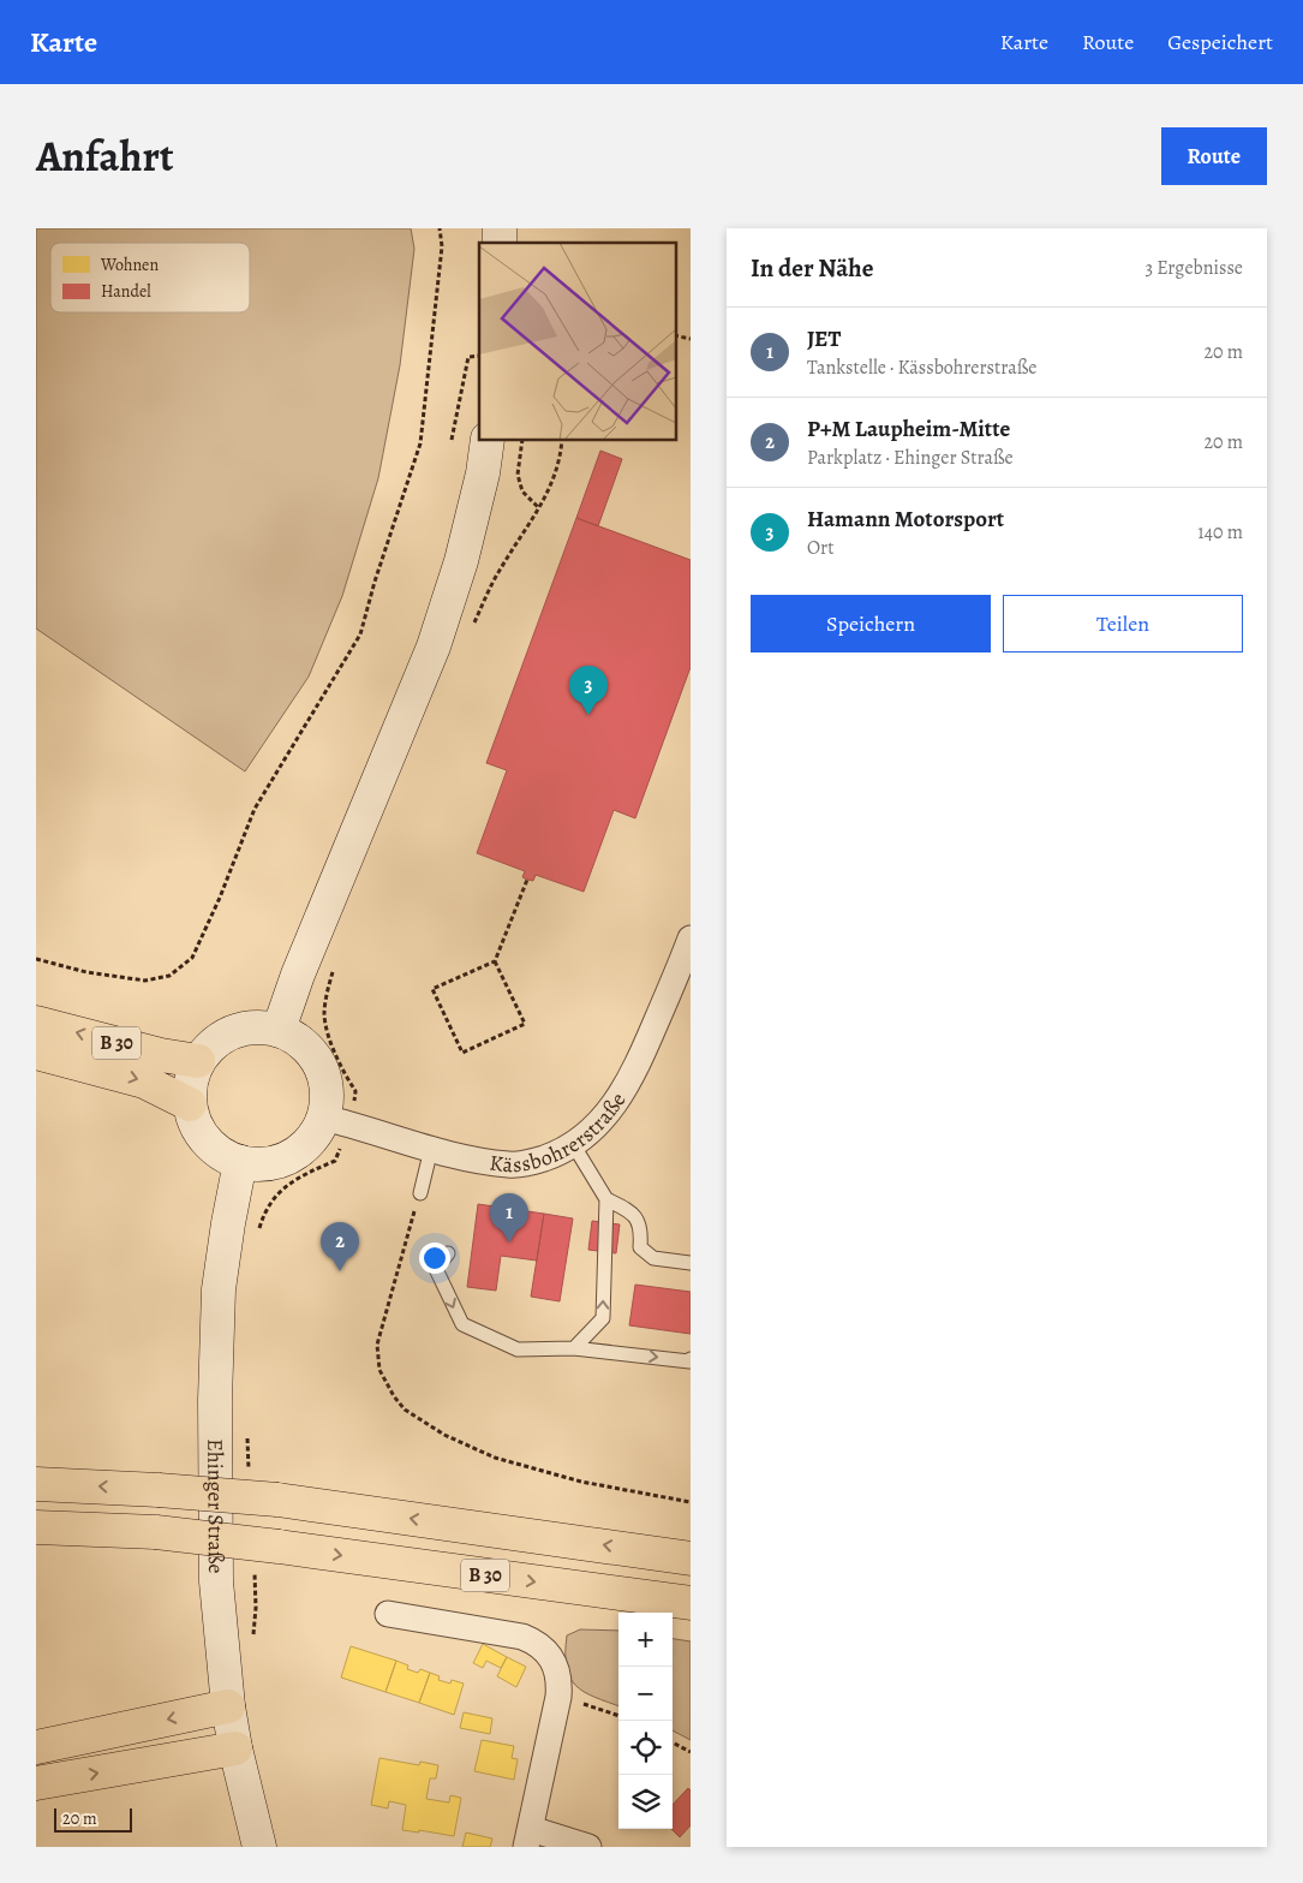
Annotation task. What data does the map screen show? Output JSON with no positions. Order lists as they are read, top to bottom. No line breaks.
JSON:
{"streets":{"highway":["B 30"],"main road":["Ehinger Straße"],"street":["Kässbohrerstraße"]},"crossings":[["B 30","Kässbohrerstraße"],["B 30","Ehinger Straße"],["Kässbohrerstraße","Ehinger Straße"]],"legend":["Wohnen","Handel"],"scale_bar":"20 m","page":{"header":"Karte","nav":["Karte","Route","Gespeichert"],"title":"Anfahrt","buttons":["Route",["Speichern","Teilen"]],"heading":["In der Nähe","3 Ergebnisse"],"list":[{"mark":"1","name":"JET","note":"Tankstelle · Kässbohrerstraße","value":"20 m"},{"mark":"2","name":"P+M Laupheim-Mitte","note":"Parkplatz · Ehinger Straße","value":"20 m"},{"mark":"3","name":"Hamann Motorsport","note":"Ort","value":"140 m"}],"pins":["3","1","2"],"map_buttons":["+","−"],"scale":"20 m"}}
